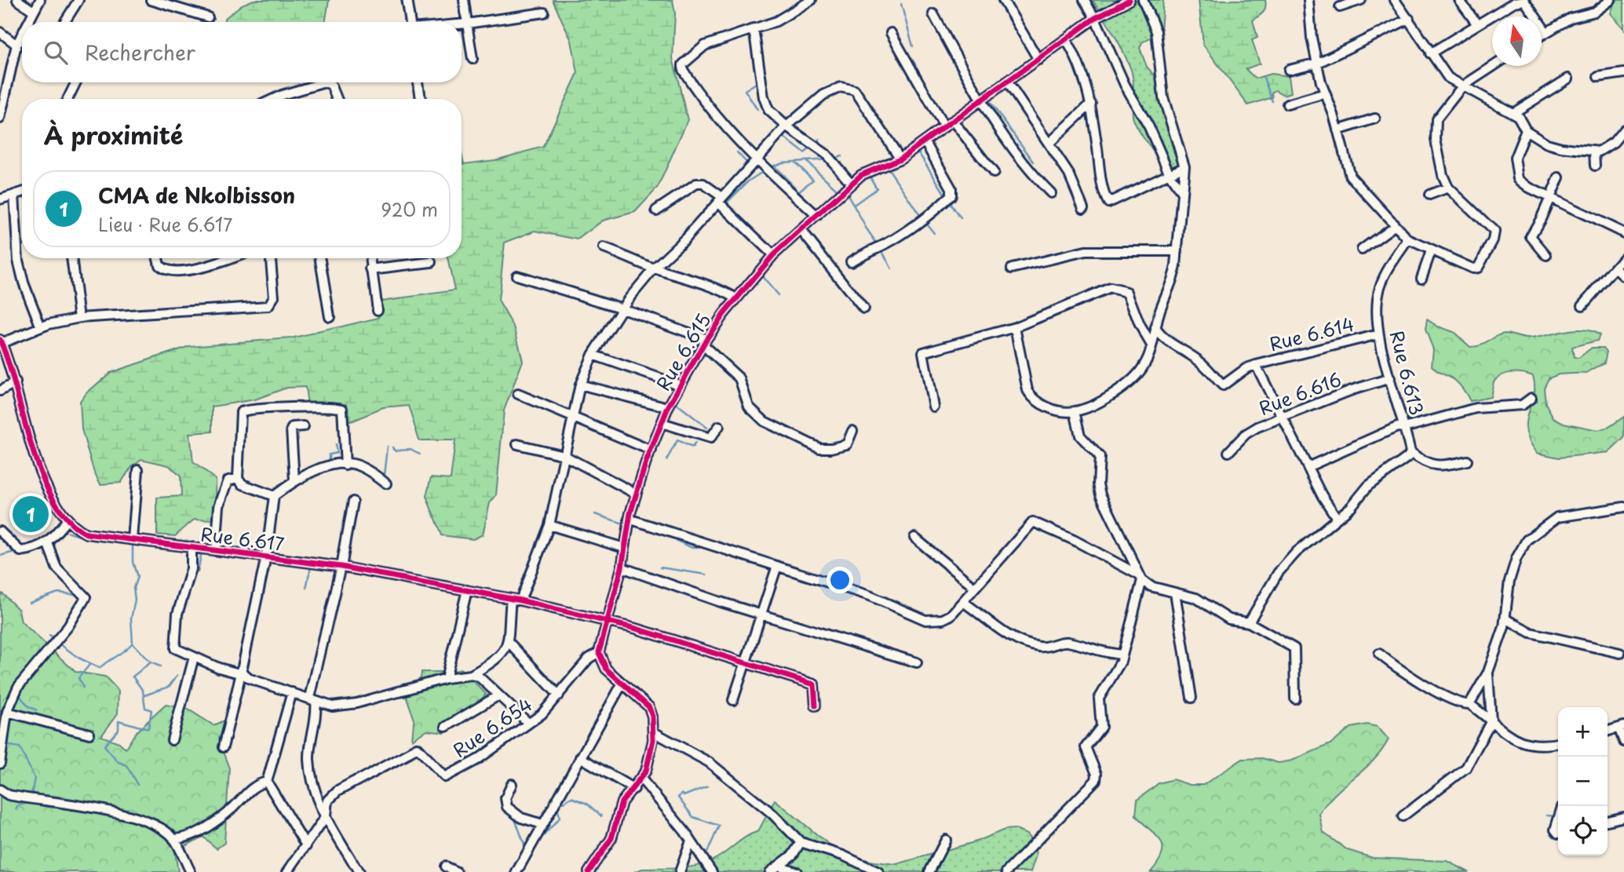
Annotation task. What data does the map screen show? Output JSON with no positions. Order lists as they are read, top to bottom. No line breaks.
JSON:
{"streets":{"street":["Rue 6.614","Rue 6.615","Rue 6.613","Rue 6.616","Rue 6.617","Rue 6.654"]},"crossings":[["Rue 6.614","Rue 6.613"],["Rue 6.615","Rue 6.617"],["Rue 6.615","Rue 6.654"],["Rue 6.613","Rue 6.616"]],"north":"top","page":{"search":"Rechercher","heading":"À proximité","list":[{"mark":"1","name":"CMA de Nkolbisson","note":"Lieu · Rue 6.617","value":"920 m"}],"pins":"1","map_buttons":["+","−"]}}
